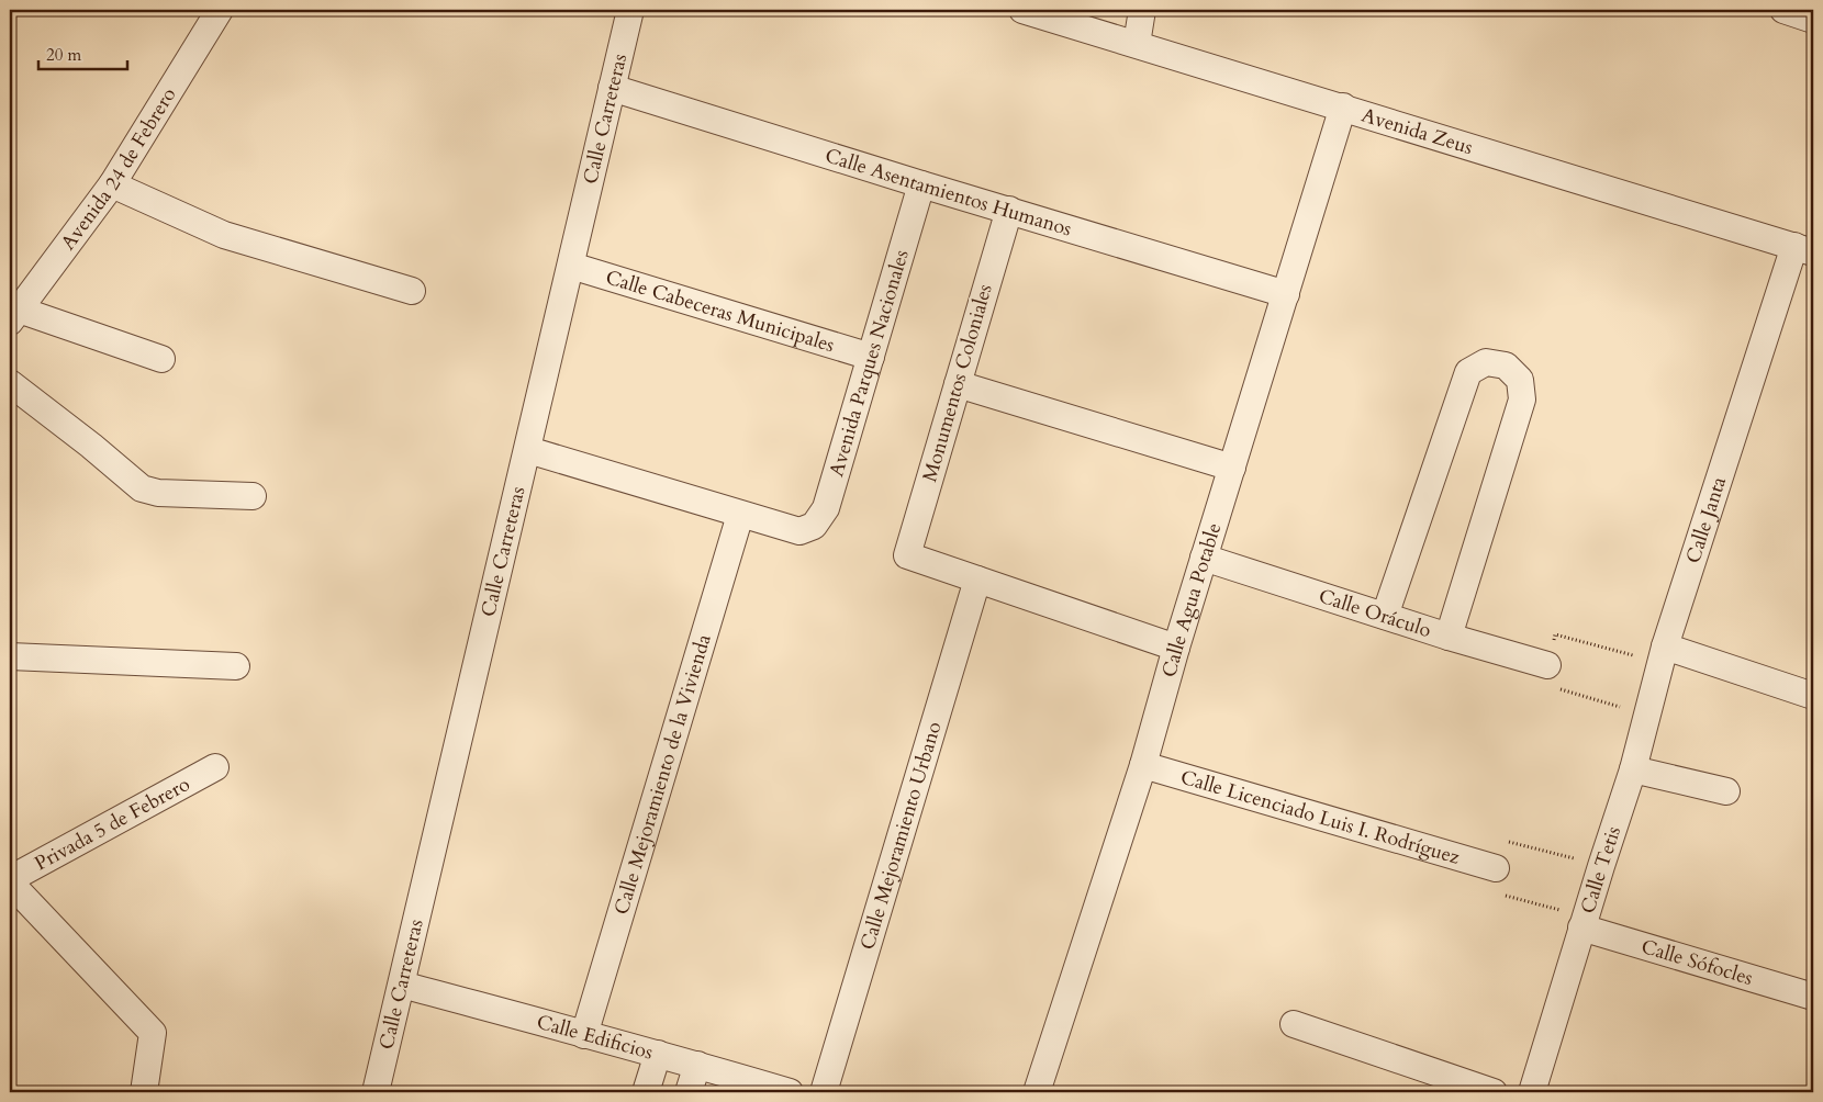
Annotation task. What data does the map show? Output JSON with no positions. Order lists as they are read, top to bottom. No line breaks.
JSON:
{"streets":{"street":["Calle Carreteras","Avenida Zeus","Avenida 24 de Febrero","Calle Asentamientos Humanos","Calle Cabeceras Municipales","Avenida Parques Nacionales","Monumentos Coloniales","Calle Janta","Calle Agua Potable","Calle Oráculo","Calle Mejoramiento de la Vivienda","Calle Licenciado Luis I. Rodríguez","Privada 5 de Febrero","Calle Mejoramiento Urbano","Calle Tetis","Calle Sófocles","Calle Edificios"]},"crossings":[["Calle Carreteras","Calle Asentamientos Humanos"],["Calle Carreteras","Calle Cabeceras Municipales"],["Calle Carreteras","Calle Edificios"],["Avenida Zeus","Calle Janta"],["Avenida Zeus","Calle Agua Potable"],["Calle Asentamientos Humanos","Avenida Parques Nacionales"],["Calle Asentamientos Humanos","Monumentos Coloniales"],["Calle Asentamientos Humanos","Calle Agua Potable"],["Calle Cabeceras Municipales","Avenida Parques Nacionales"],["Avenida Parques Nacionales","Calle Mejoramiento de la Vivienda"],["Monumentos Coloniales","Calle Mejoramiento Urbano"],["Calle Janta","Calle Tetis"],["Calle Agua Potable","Calle Oráculo"],["Calle Agua Potable","Calle Licenciado Luis I. Rodríguez"],["Calle Mejoramiento de la Vivienda","Calle Edificios"],["Calle Tetis","Calle Sófocles"]],"scale_bar":"20 m"}
